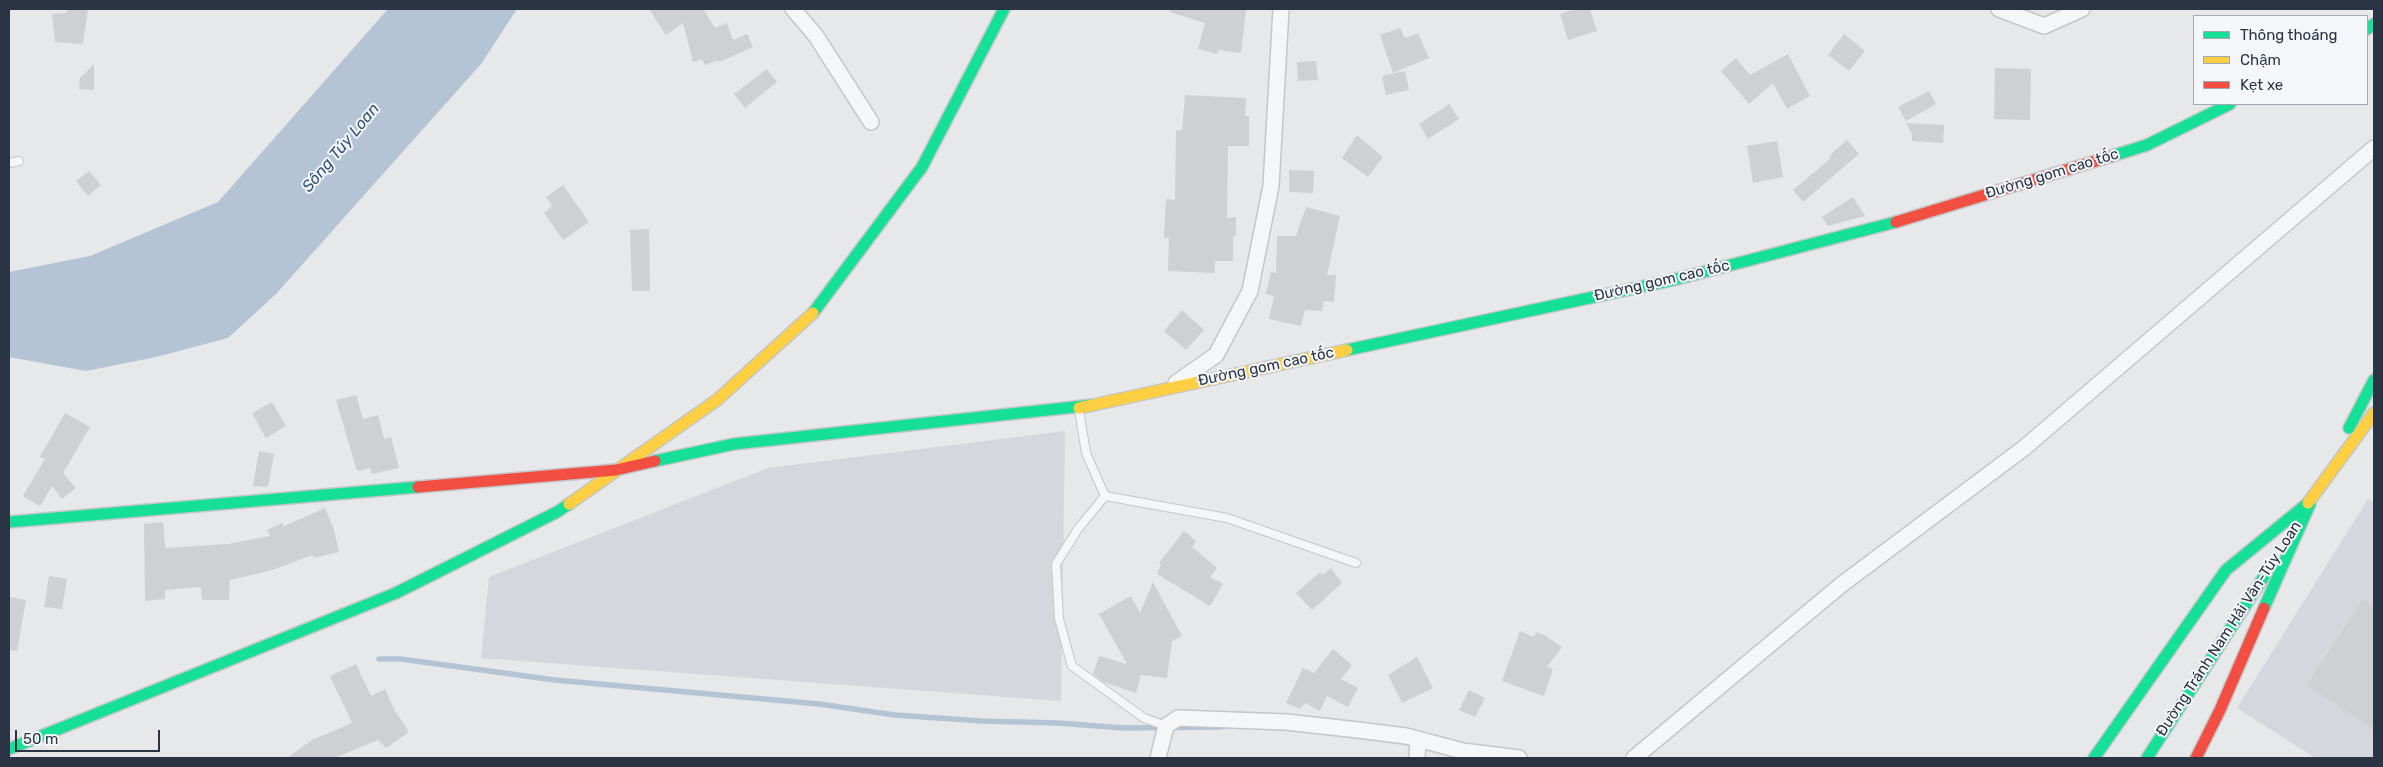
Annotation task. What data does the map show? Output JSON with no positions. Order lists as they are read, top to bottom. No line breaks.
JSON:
{"streets":{"main road":["Đường gom cao tốc","Đường Tránh Nam Hải Vân-Túy Loan"]},"water":["Sông Túy Loan"],"legend":["Thông thoáng","Chậm","Kẹt xe"],"scale_bar":"50 m"}
